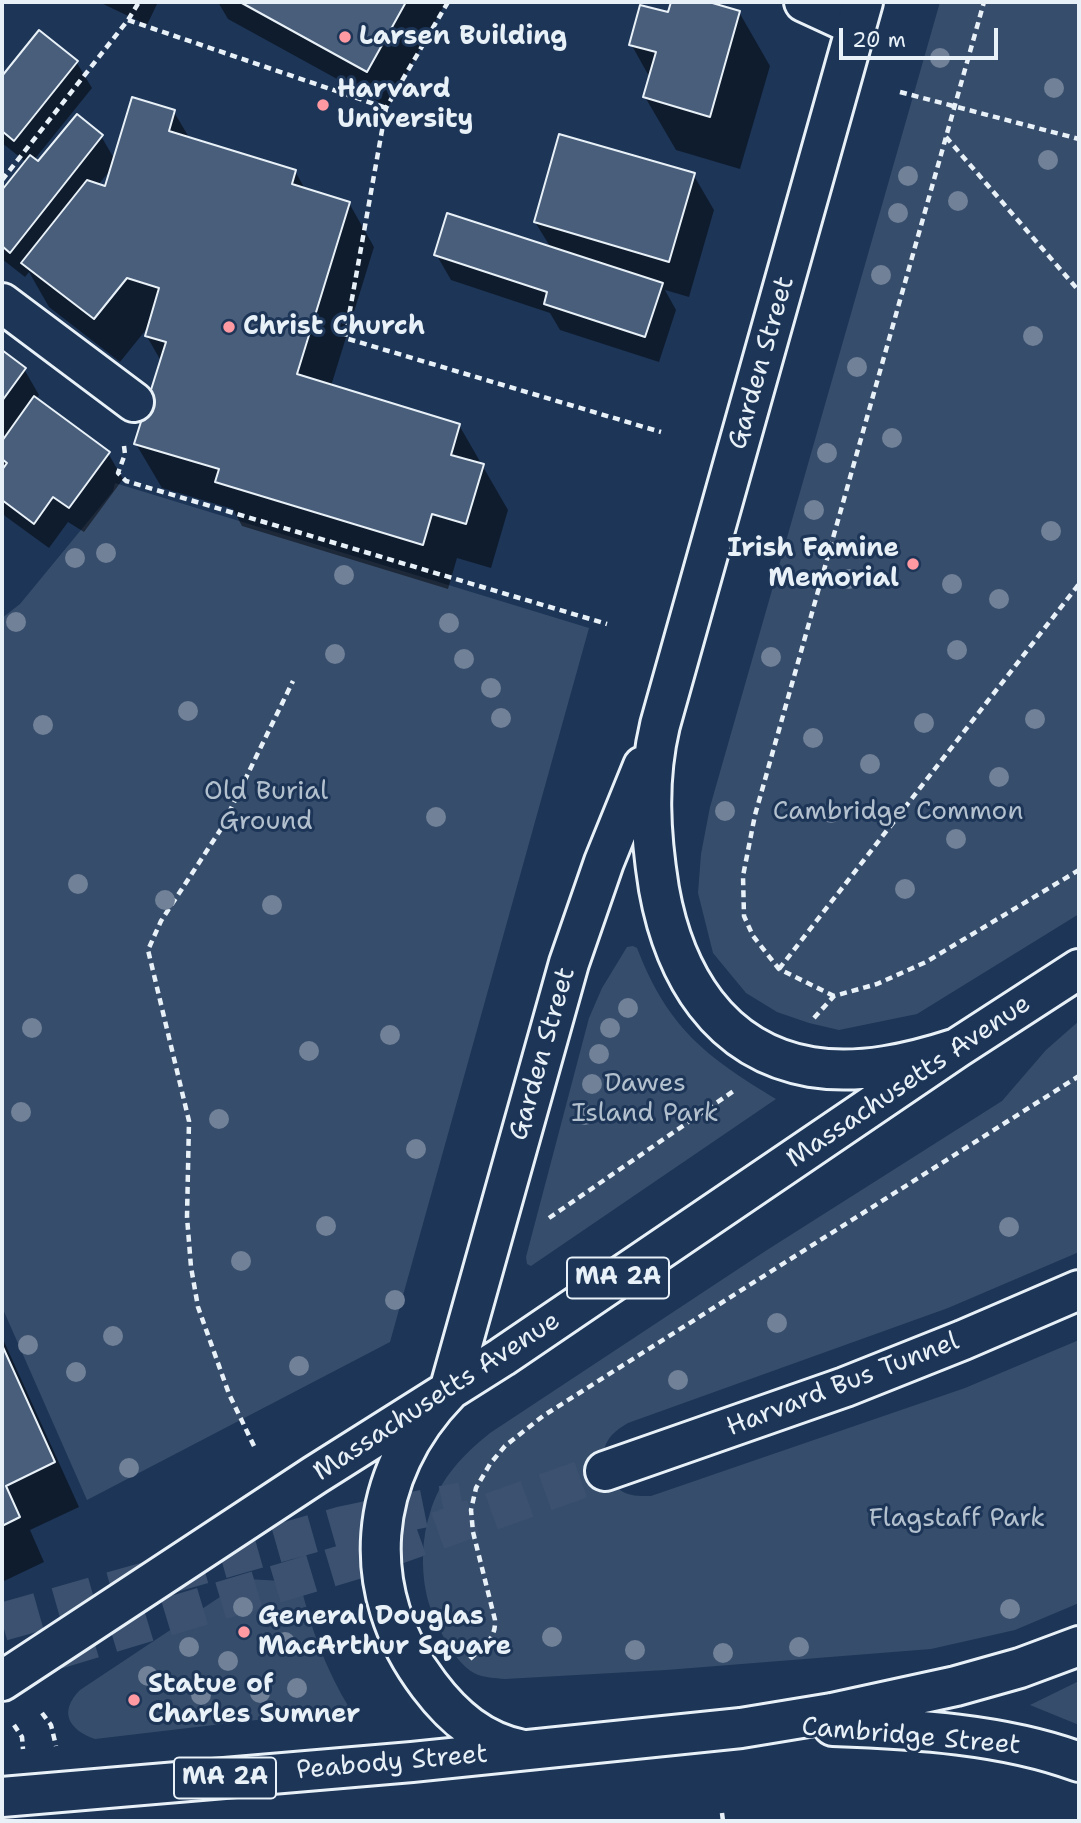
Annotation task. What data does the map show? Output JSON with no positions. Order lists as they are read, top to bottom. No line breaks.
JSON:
{"streets":{"main road":["Garden Street","Massachusetts Avenue","MA 2A","Harvard Bus Tunnel","Cambridge Street","Peabody Street"]},"crossings":[["Garden Street","Massachusetts Avenue"],["MA 2A","Cambridge Street"],["MA 2A","Peabody Street"],["Cambridge Street","Peabody Street"]],"parks":["Old Burial Ground","Cambridge Common","Dawes Island Park","Flagstaff Park"],"places":["Larsen Building","Harvard University","Christ Church","Irish Famine Memorial","General Douglas MacArthur Square","Statue of Charles Sumner"],"scale_bar":"20 m"}
